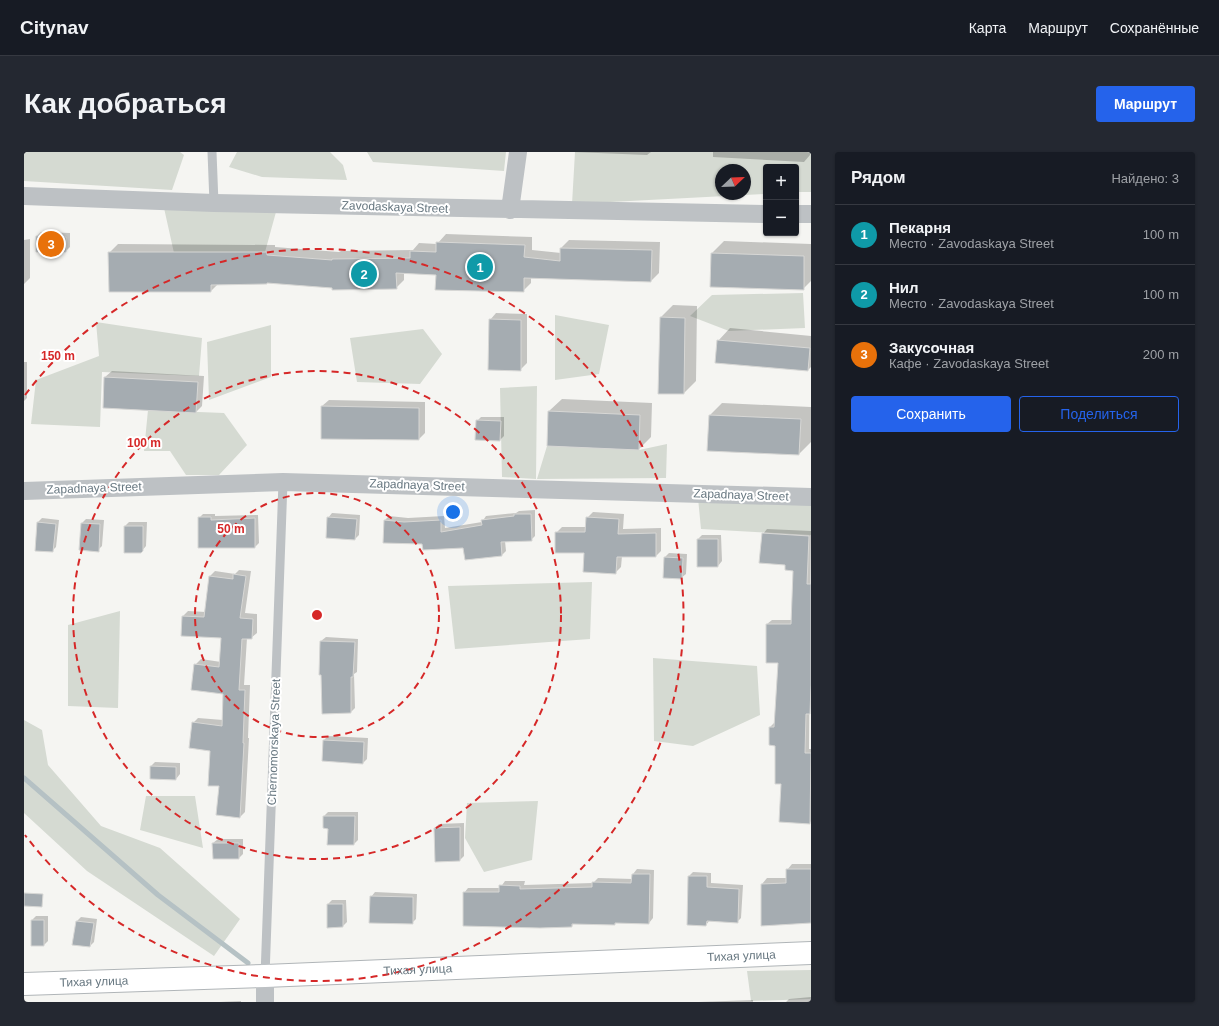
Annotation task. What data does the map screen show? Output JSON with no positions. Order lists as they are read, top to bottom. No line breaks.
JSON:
{"streets":{"main road":["Тихая улица"],"street":["Zavodaskaya Street","Zapadnaya Street","Chernomorskaya Street"]},"crossings":[["Zapadnaya Street","Chernomorskaya Street"],["Chernomorskaya Street","Тихая улица"]],"north":"top right","page":{"header":"Citynav","nav":["Карта","Маршрут","Сохранённые"],"buttons":["Маршрут",["Сохранить","Поделиться"]],"title":"Как добраться","heading":["Рядом","Найдено: 3"],"map_buttons":["+","−"],"list":[{"mark":"1","name":"Пекарня","note":"Место · Zavodaskaya Street","value":"100 m"},{"mark":"2","name":"Нил","note":"Место · Zavodaskaya Street","value":"100 m"},{"mark":"3","name":"Закусочная","note":"Кафе · Zavodaskaya Street","value":"200 m"}],"pins":["3","1","2"]},"rings":["150 m","100 m","50 m"]}
